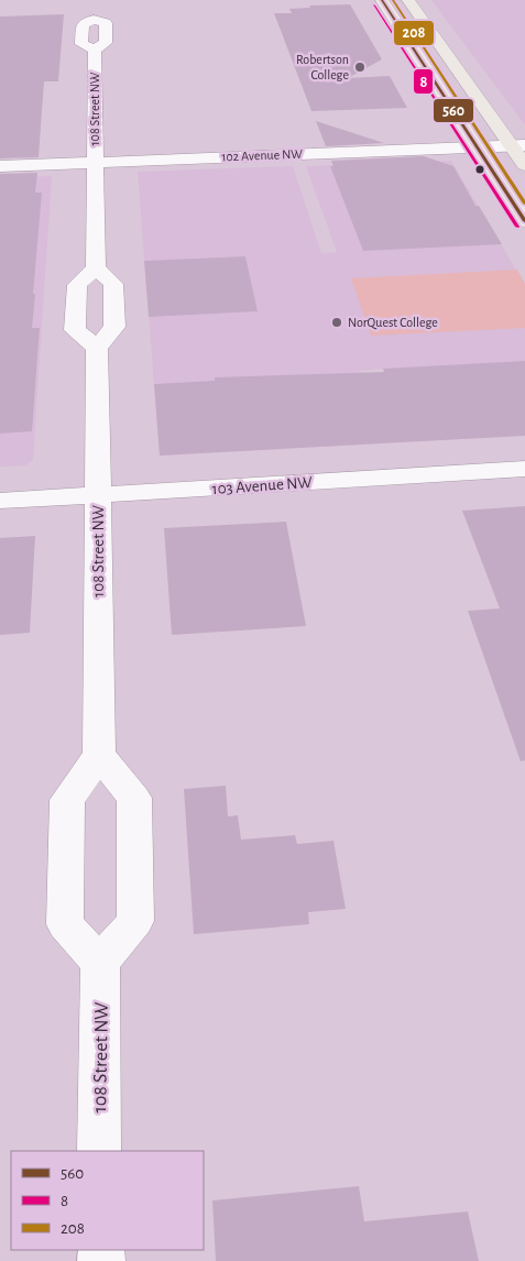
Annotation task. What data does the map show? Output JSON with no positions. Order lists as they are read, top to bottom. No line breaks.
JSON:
{"streets":{"street":["108 Street NW","102 Avenue NW","103 Avenue NW"]},"crossings":[["108 Street NW","102 Avenue NW"],["108 Street NW","103 Avenue NW"]],"places":["Robertson College","NorQuest College"],"lines":["transit line 560","transit line 208","transit line 8"],"legend":["560","8","208"]}
